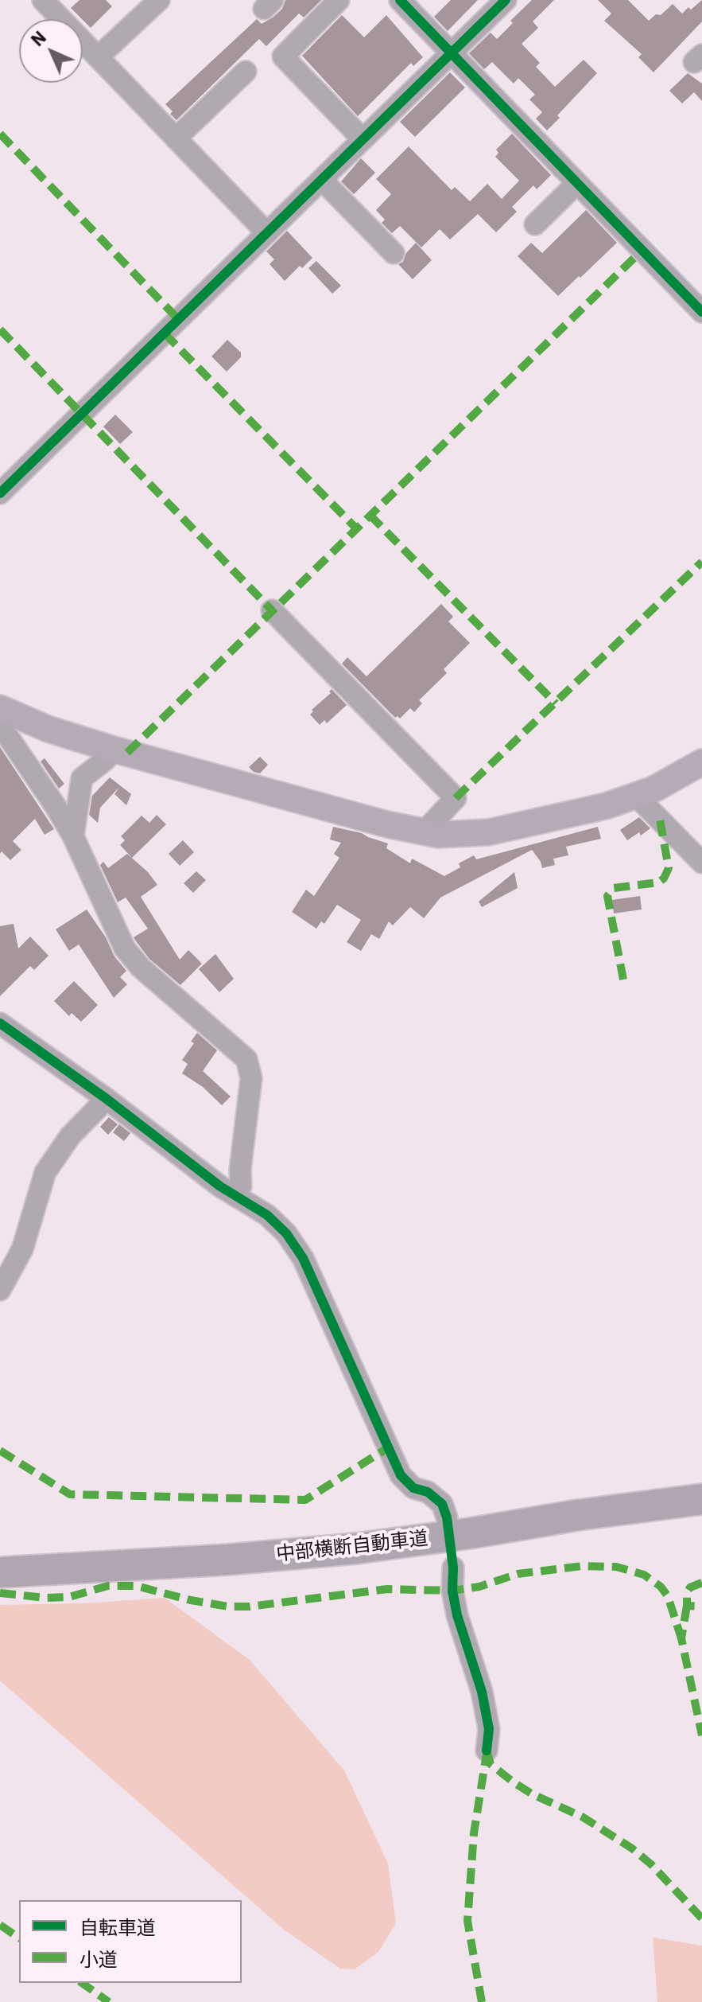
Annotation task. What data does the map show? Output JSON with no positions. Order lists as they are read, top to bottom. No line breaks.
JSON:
{"streets":{"highway":["中部横断自動車道"]},"legend":["自転車道","小道"],"north":"top left"}
